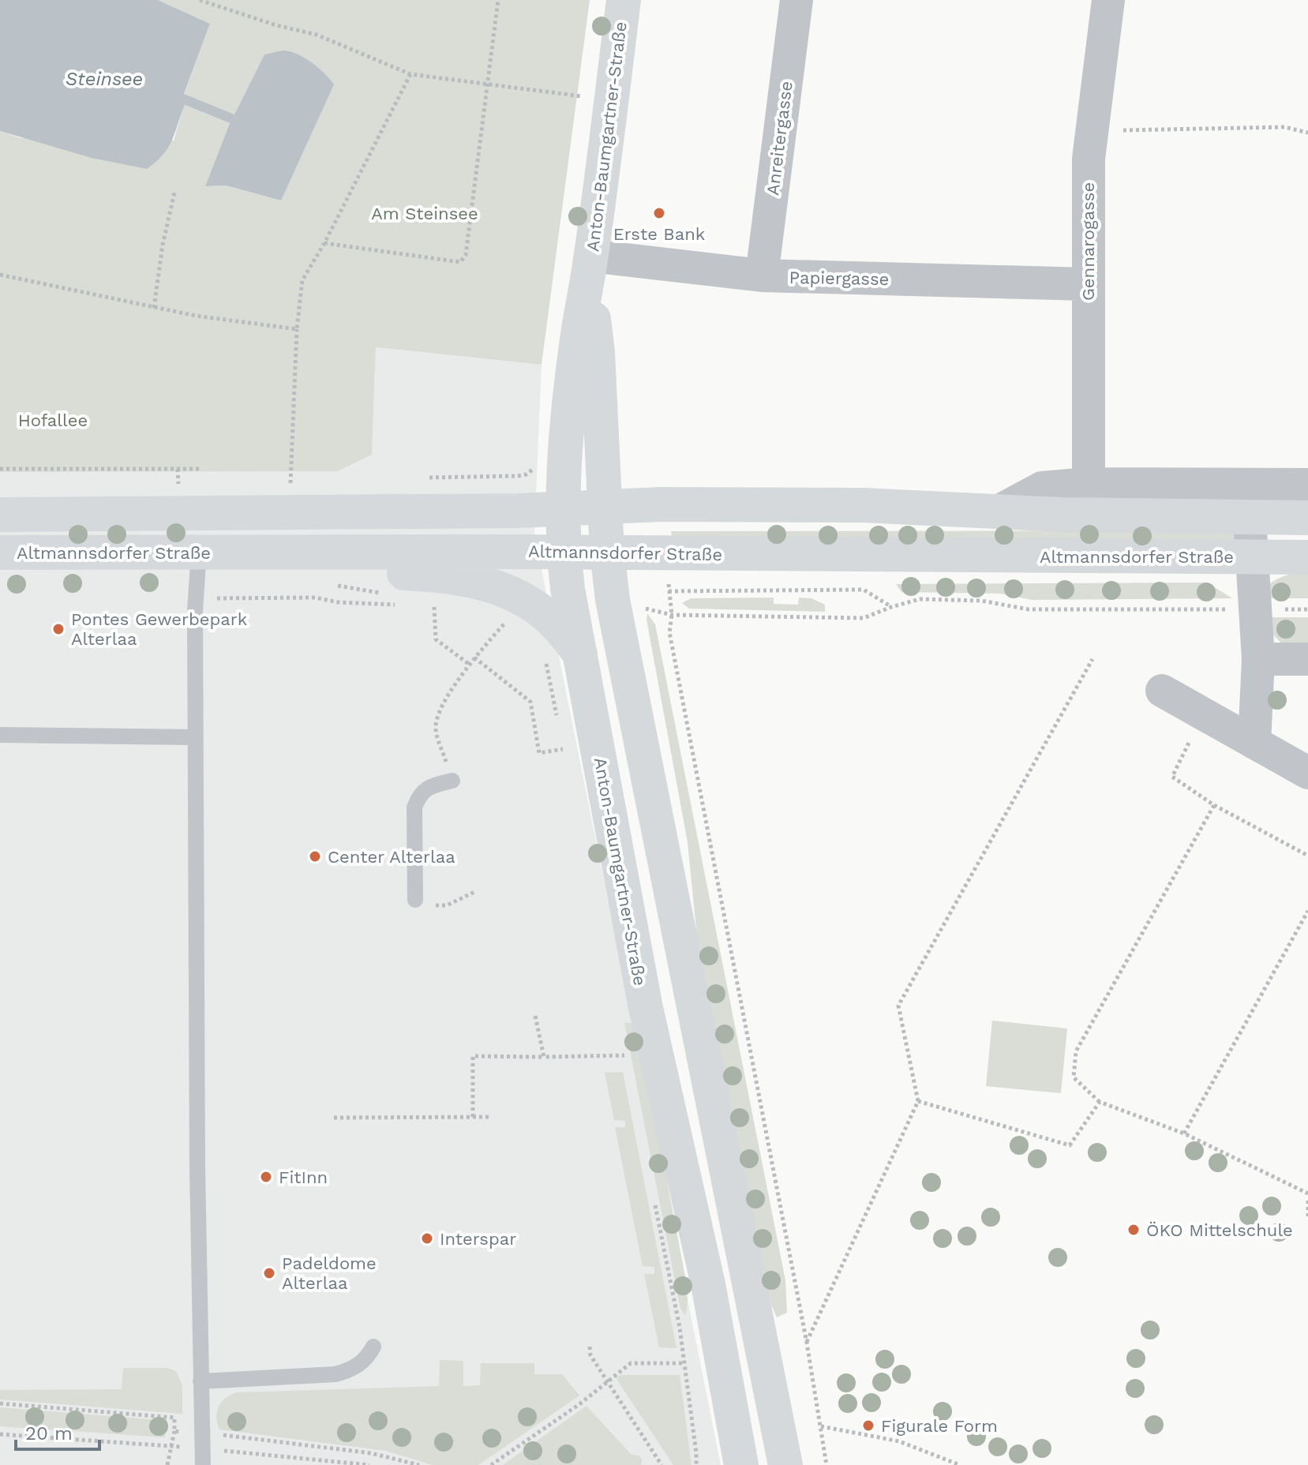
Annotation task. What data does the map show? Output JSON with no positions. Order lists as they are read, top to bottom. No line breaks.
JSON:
{"streets":{"main road":["Anton-Baumgartner-Straße","Altmannsdorfer Straße"],"street":["Anreitergasse","Gennarogasse","Papiergasse"]},"crossings":[["Anton-Baumgartner-Straße","Papiergasse"],["Anton-Baumgartner-Straße","Altmannsdorfer Straße"],["Anreitergasse","Papiergasse"],["Gennarogasse","Papiergasse"]],"water":["Steinsee"],"parks":["Am Steinsee","Hofallee"],"places":["Erste Bank","Pontes Gewerbepark Alterlaa","Center Alterlaa","FitInn","ÖKO Mittelschule","Interspar","Padeldome Alterlaa","Figurale Form"],"scale_bar":"20 m"}
